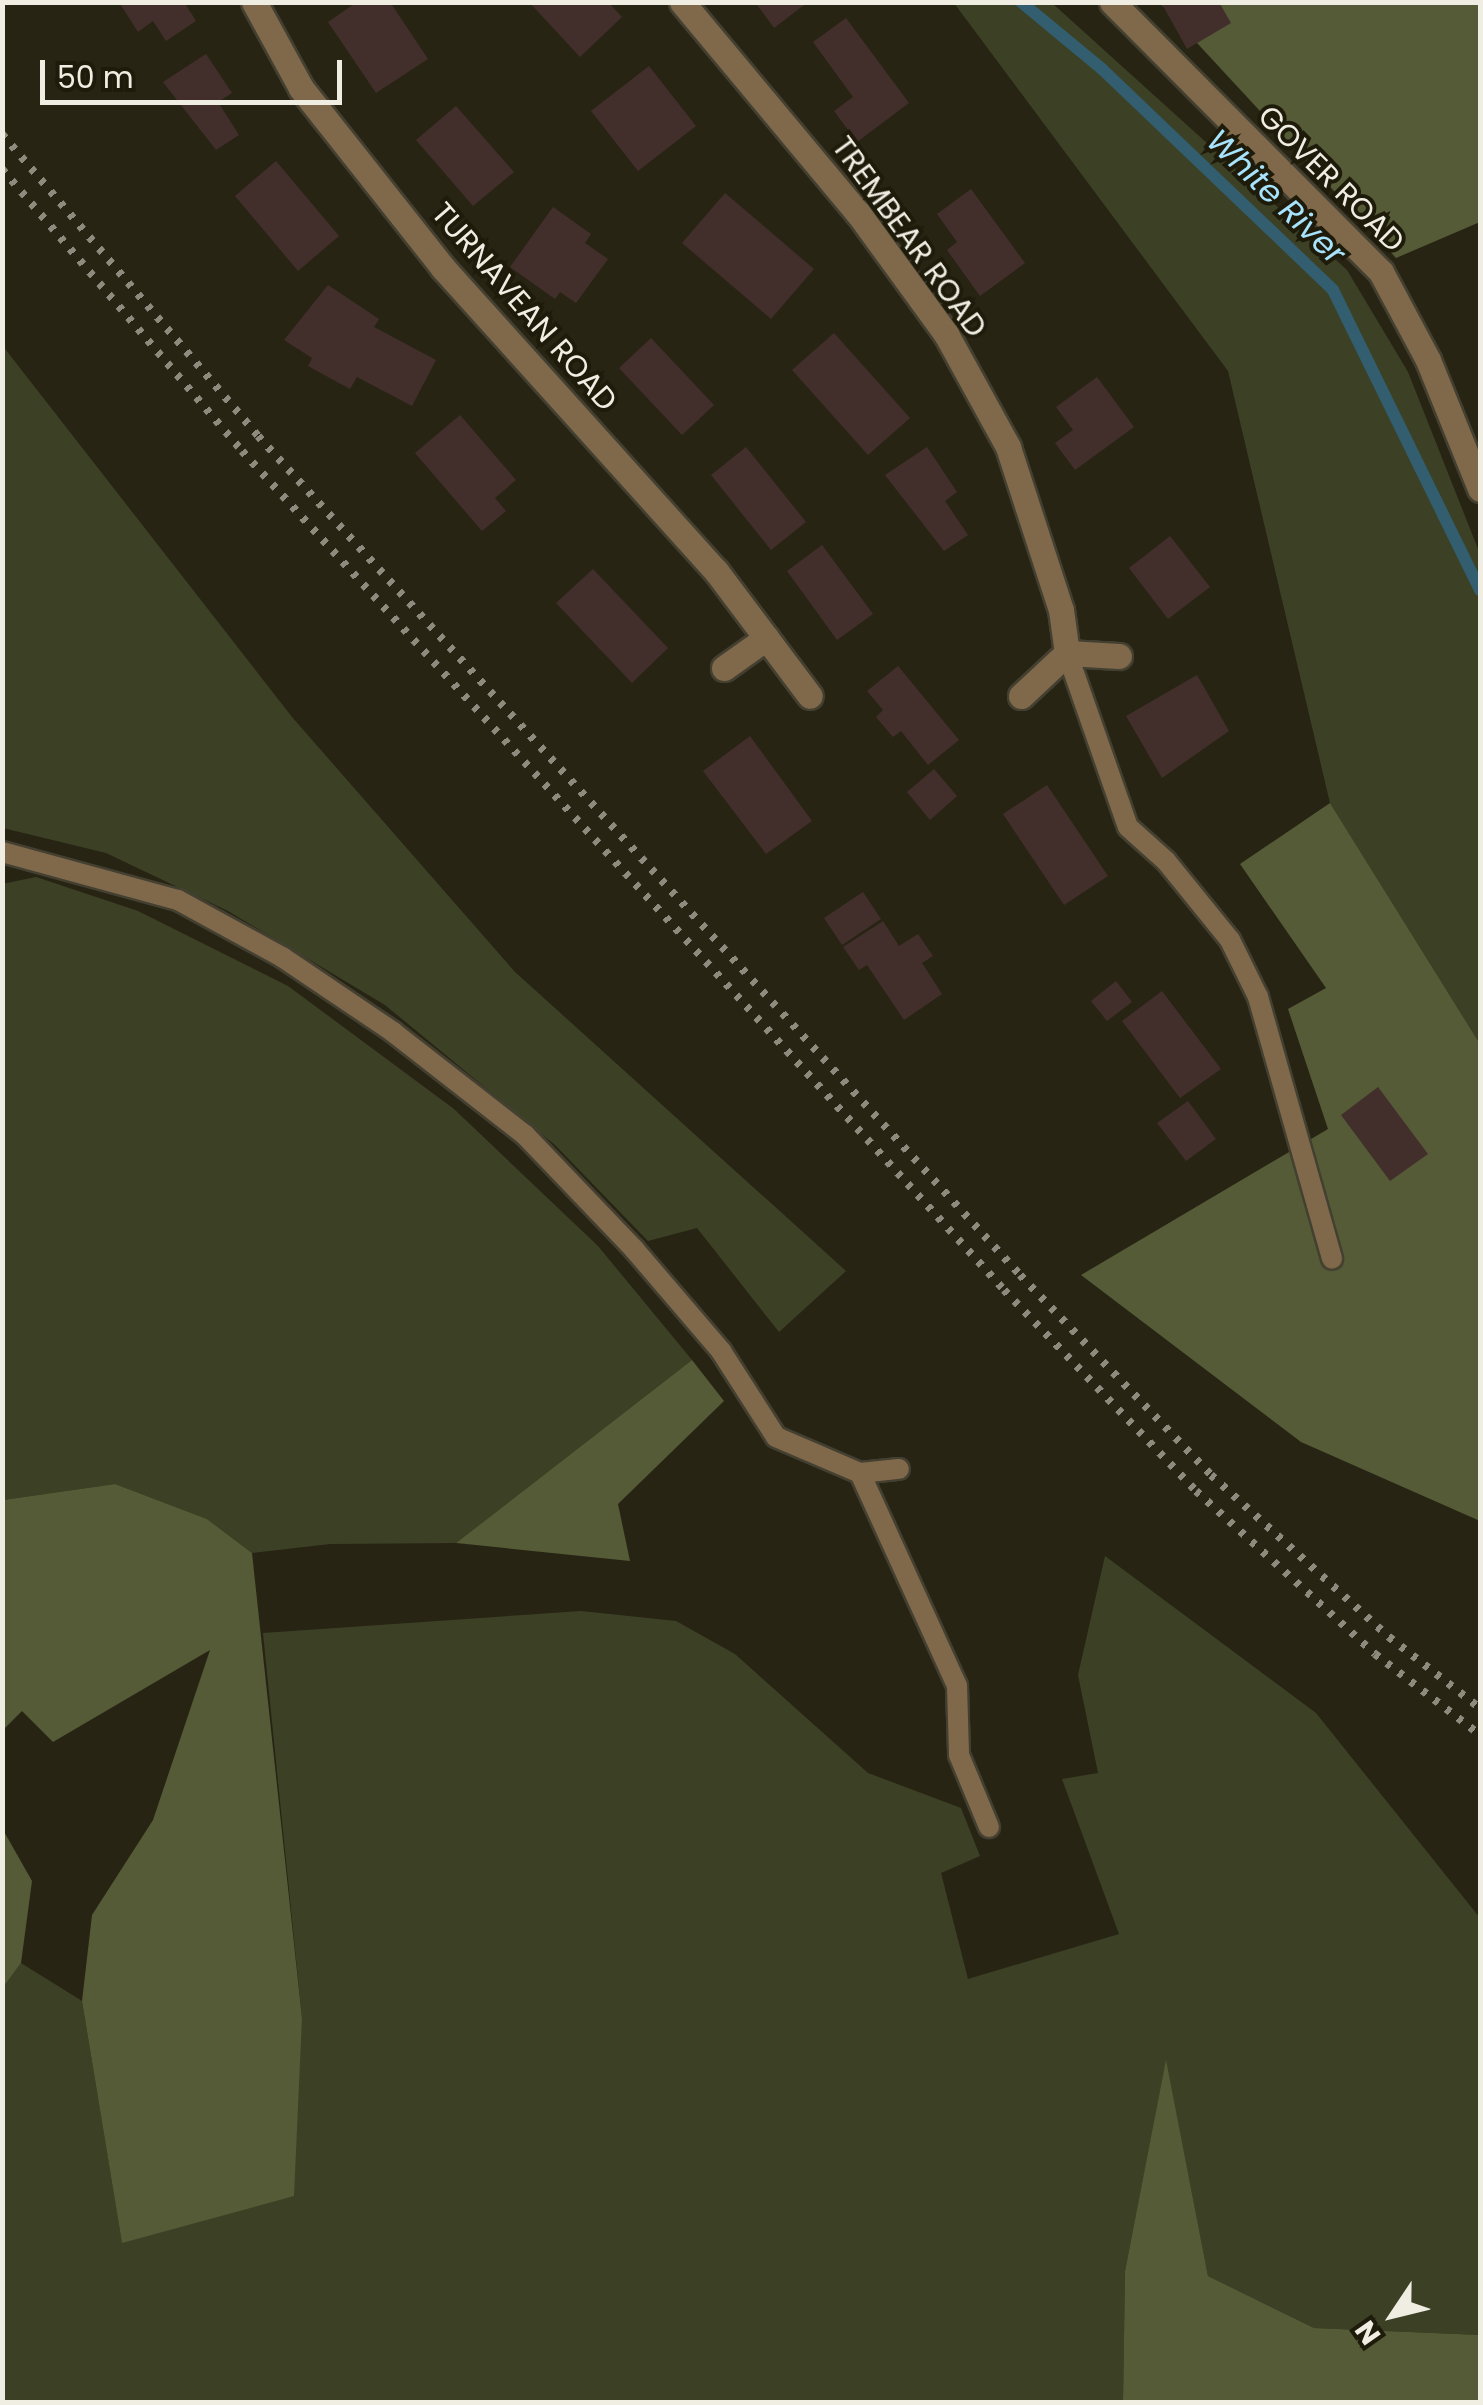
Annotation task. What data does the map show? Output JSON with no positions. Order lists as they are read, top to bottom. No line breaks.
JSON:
{"streets":{"street":["GOVER ROAD","TREMBEAR ROAD","TURNAVEAN ROAD"]},"water":["White River"],"scale_bar":"50 m","north":"bottom left"}
